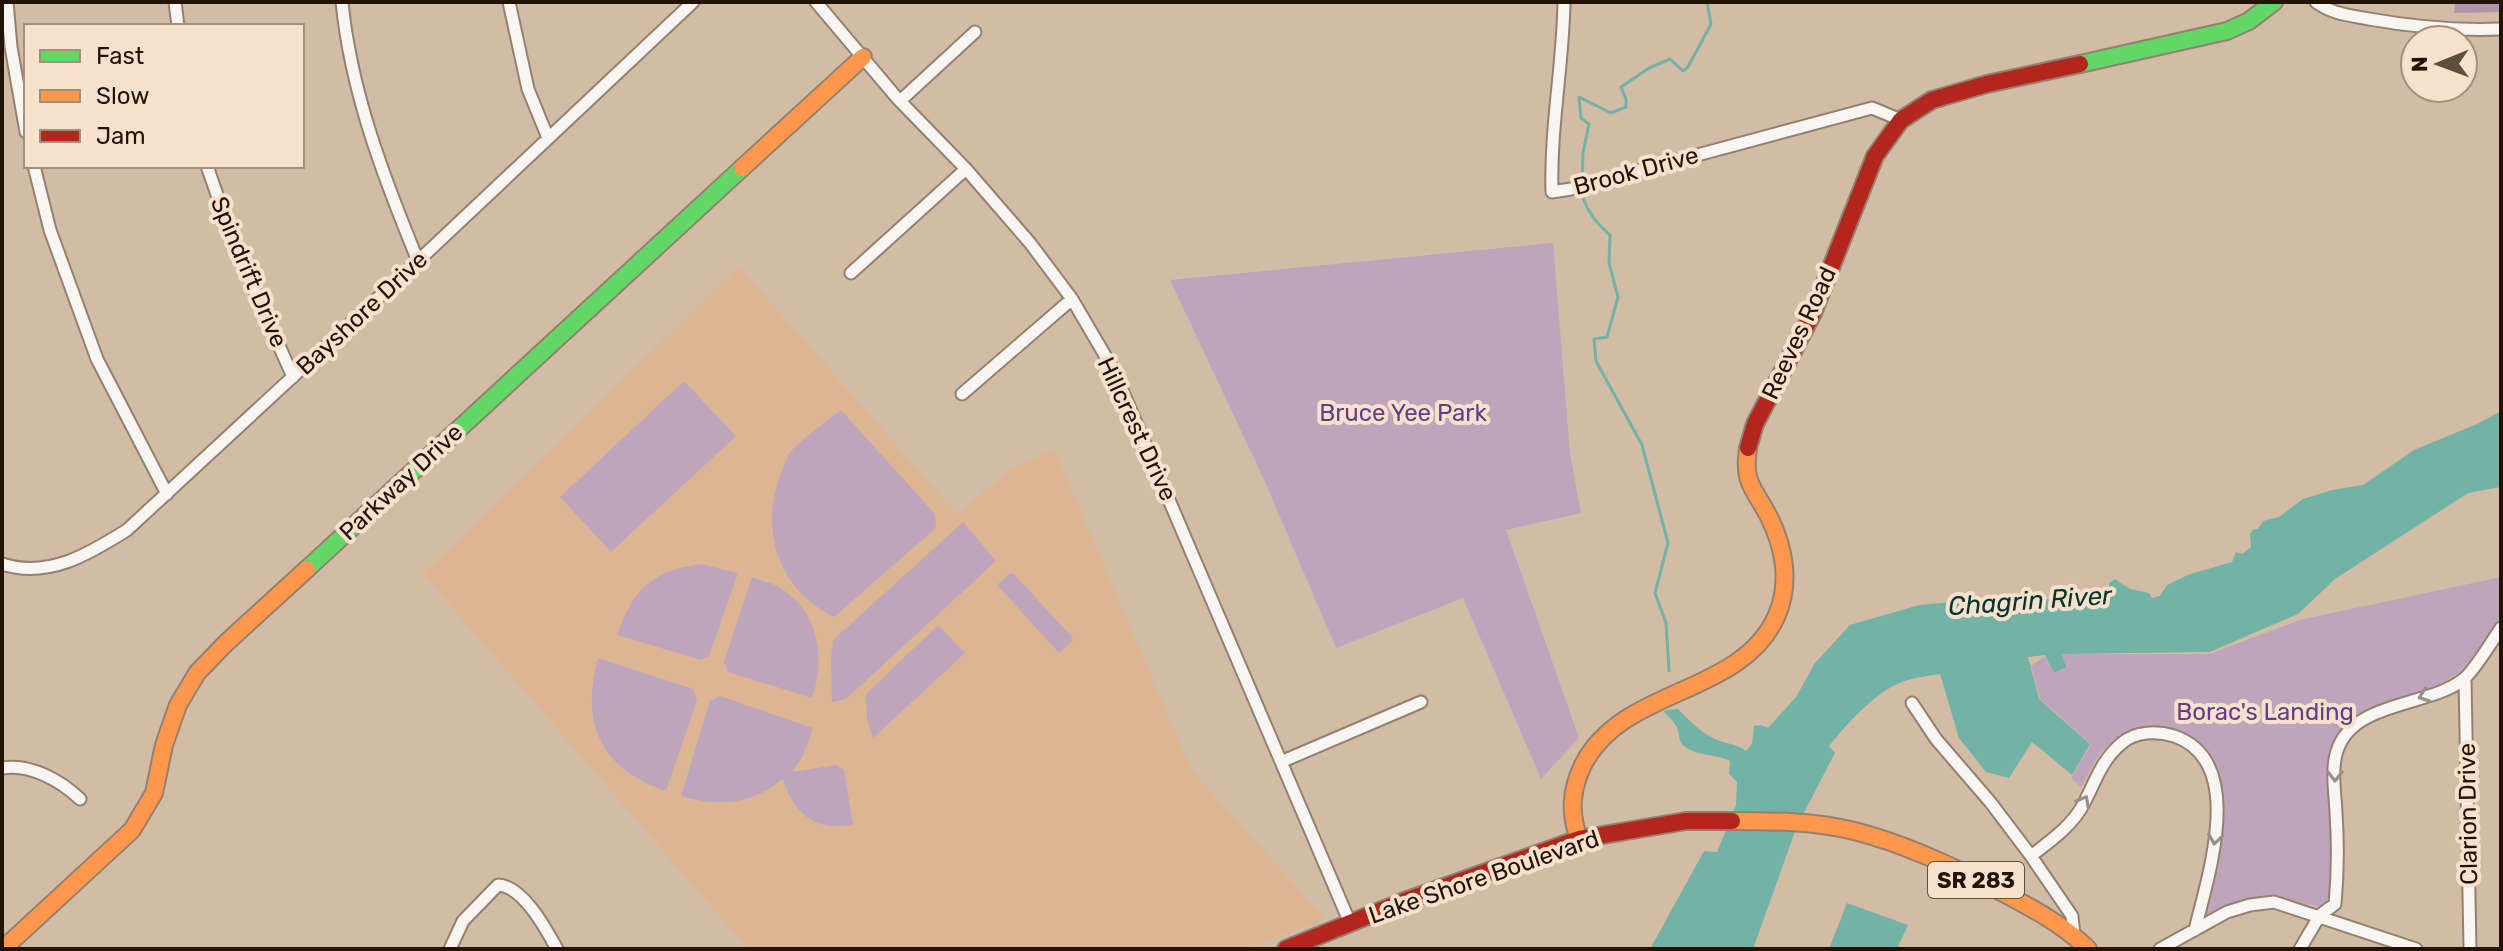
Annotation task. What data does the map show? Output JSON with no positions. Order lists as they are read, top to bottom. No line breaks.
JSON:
{"streets":{"street":["Brook Drive","Spindrift Drive","Bayshore Drive","Reeves Road","Hillcrest Drive","Parkway Drive","Clarion Drive","Lake Shore Boulevard","SR 283"]},"crossings":[["Brook Drive","Reeves Road"],["Spindrift Drive","Bayshore Drive"],["Reeves Road","Lake Shore Boulevard"],["Hillcrest Drive","Parkway Drive"],["Hillcrest Drive","Lake Shore Boulevard"]],"water":["Chagrin River"],"parks":["Bruce Yee Park","Borac's Landing"],"legend":["Fast","Slow","Jam"],"north":"left"}
